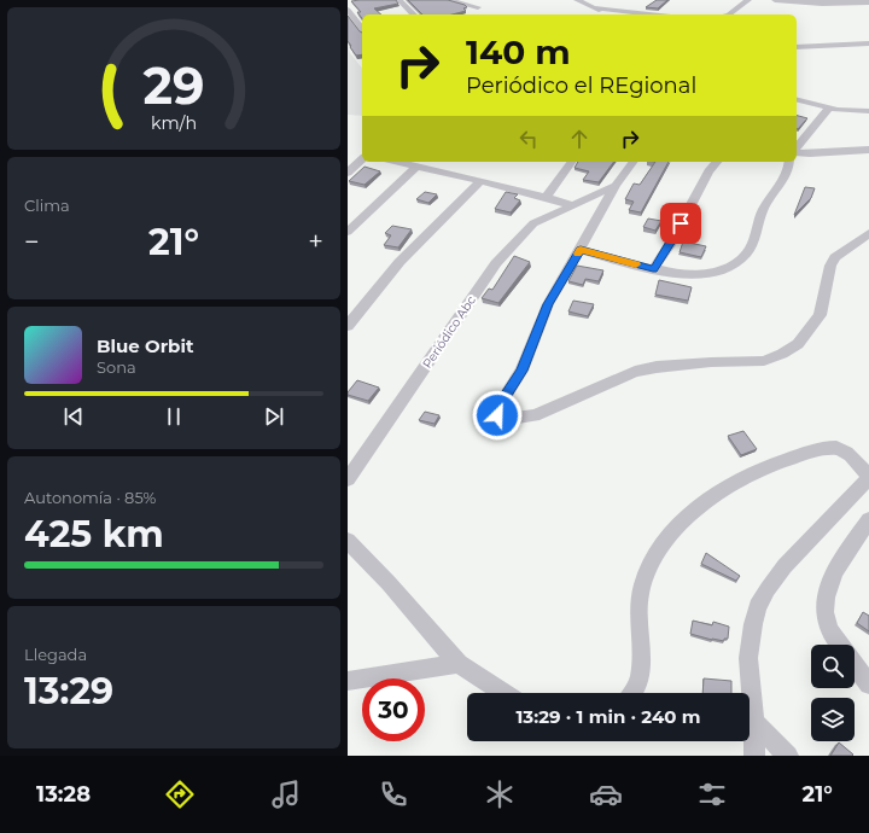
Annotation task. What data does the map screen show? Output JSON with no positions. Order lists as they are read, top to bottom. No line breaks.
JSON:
{"streets":{"street":["Periódico Abc"]},"page":{"turn":["140 m","Periódico el REgional"],"tile":["Clima",["Autonomía · 85%","425 km"],["Llegada","13:29"]],"heat":["−","21°","+"],"song":["Blue Orbit","Sona"],"limit":"30","trip":"13:29 · 1 min · 240 m","tabs":["13:28","21°"],"gauge":["29","km/h"]}}
